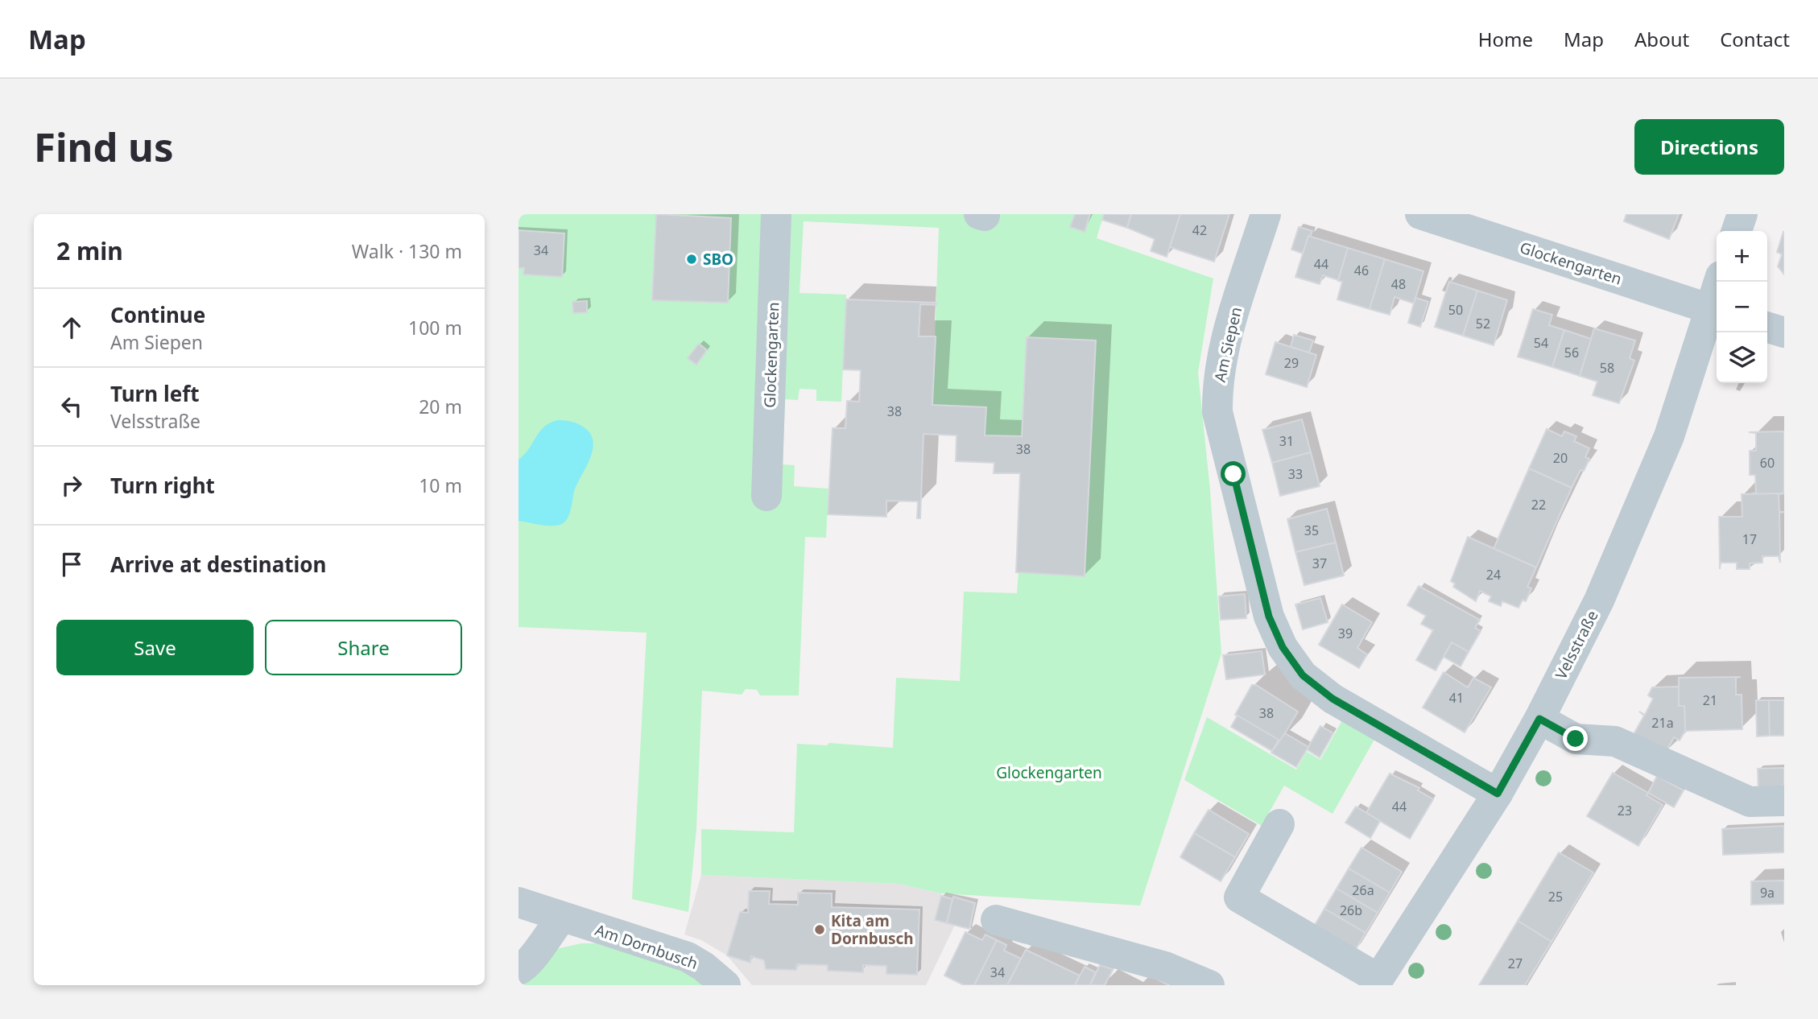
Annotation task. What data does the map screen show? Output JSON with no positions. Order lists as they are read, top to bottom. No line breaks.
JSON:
{"streets":{"street":["Glockengarten","Am Siepen","Velsstraße","Am Dornbusch"]},"crossings":[["Glockengarten","Velsstraße"],["Am Siepen","Velsstraße"]],"parks":["Glockengarten"],"places":["SBO","Kita am Dornbusch"],"house_numbers":["42","34","44","46","48","50","52","54","56","29","58","38","31","38","20","60","33","22","35","17","37","24","39","41","21","38","21a","44","23","26a","9a","25","26b","27","34"],"page":{"header":"Map","nav":["Home","Map","About","Contact"],"buttons":["Directions",["Save","Share"]],"title":"Find us","heading":["2 min","Walk · 130 m"],"map_buttons":["+","−"],"list":[["Continue","Am Siepen","100 m"],["Turn left","Velsstraße","20 m"],["Turn right","10 m"],"Arrive at destination"]}}
